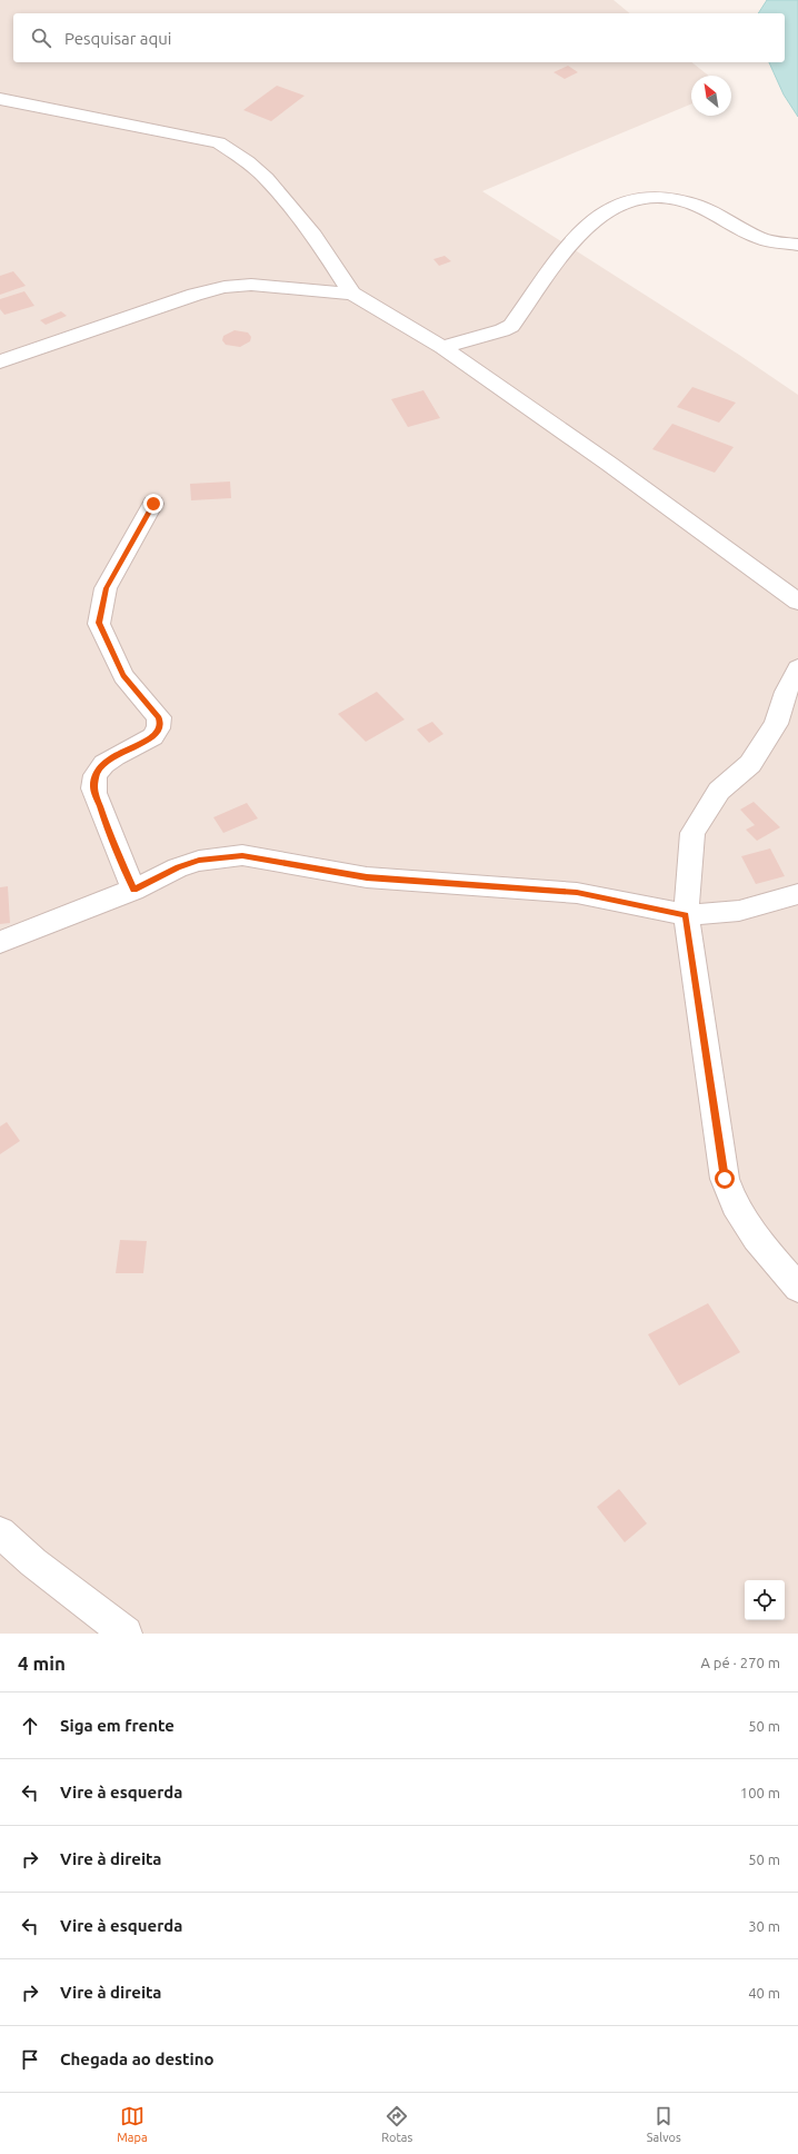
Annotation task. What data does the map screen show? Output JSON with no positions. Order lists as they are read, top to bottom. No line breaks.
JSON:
{"north":"top left","page":{"search":"Pesquisar aqui","heading":["4 min","A pé · 270 m"],"list":[["Siga em frente","50 m"],["Vire à esquerda","100 m"],["Vire à direita","50 m"],["Vire à esquerda","30 m"],["Vire à direita","40 m"],"Chegada ao destino"],"nav":["Mapa","Rotas","Salvos"]}}
